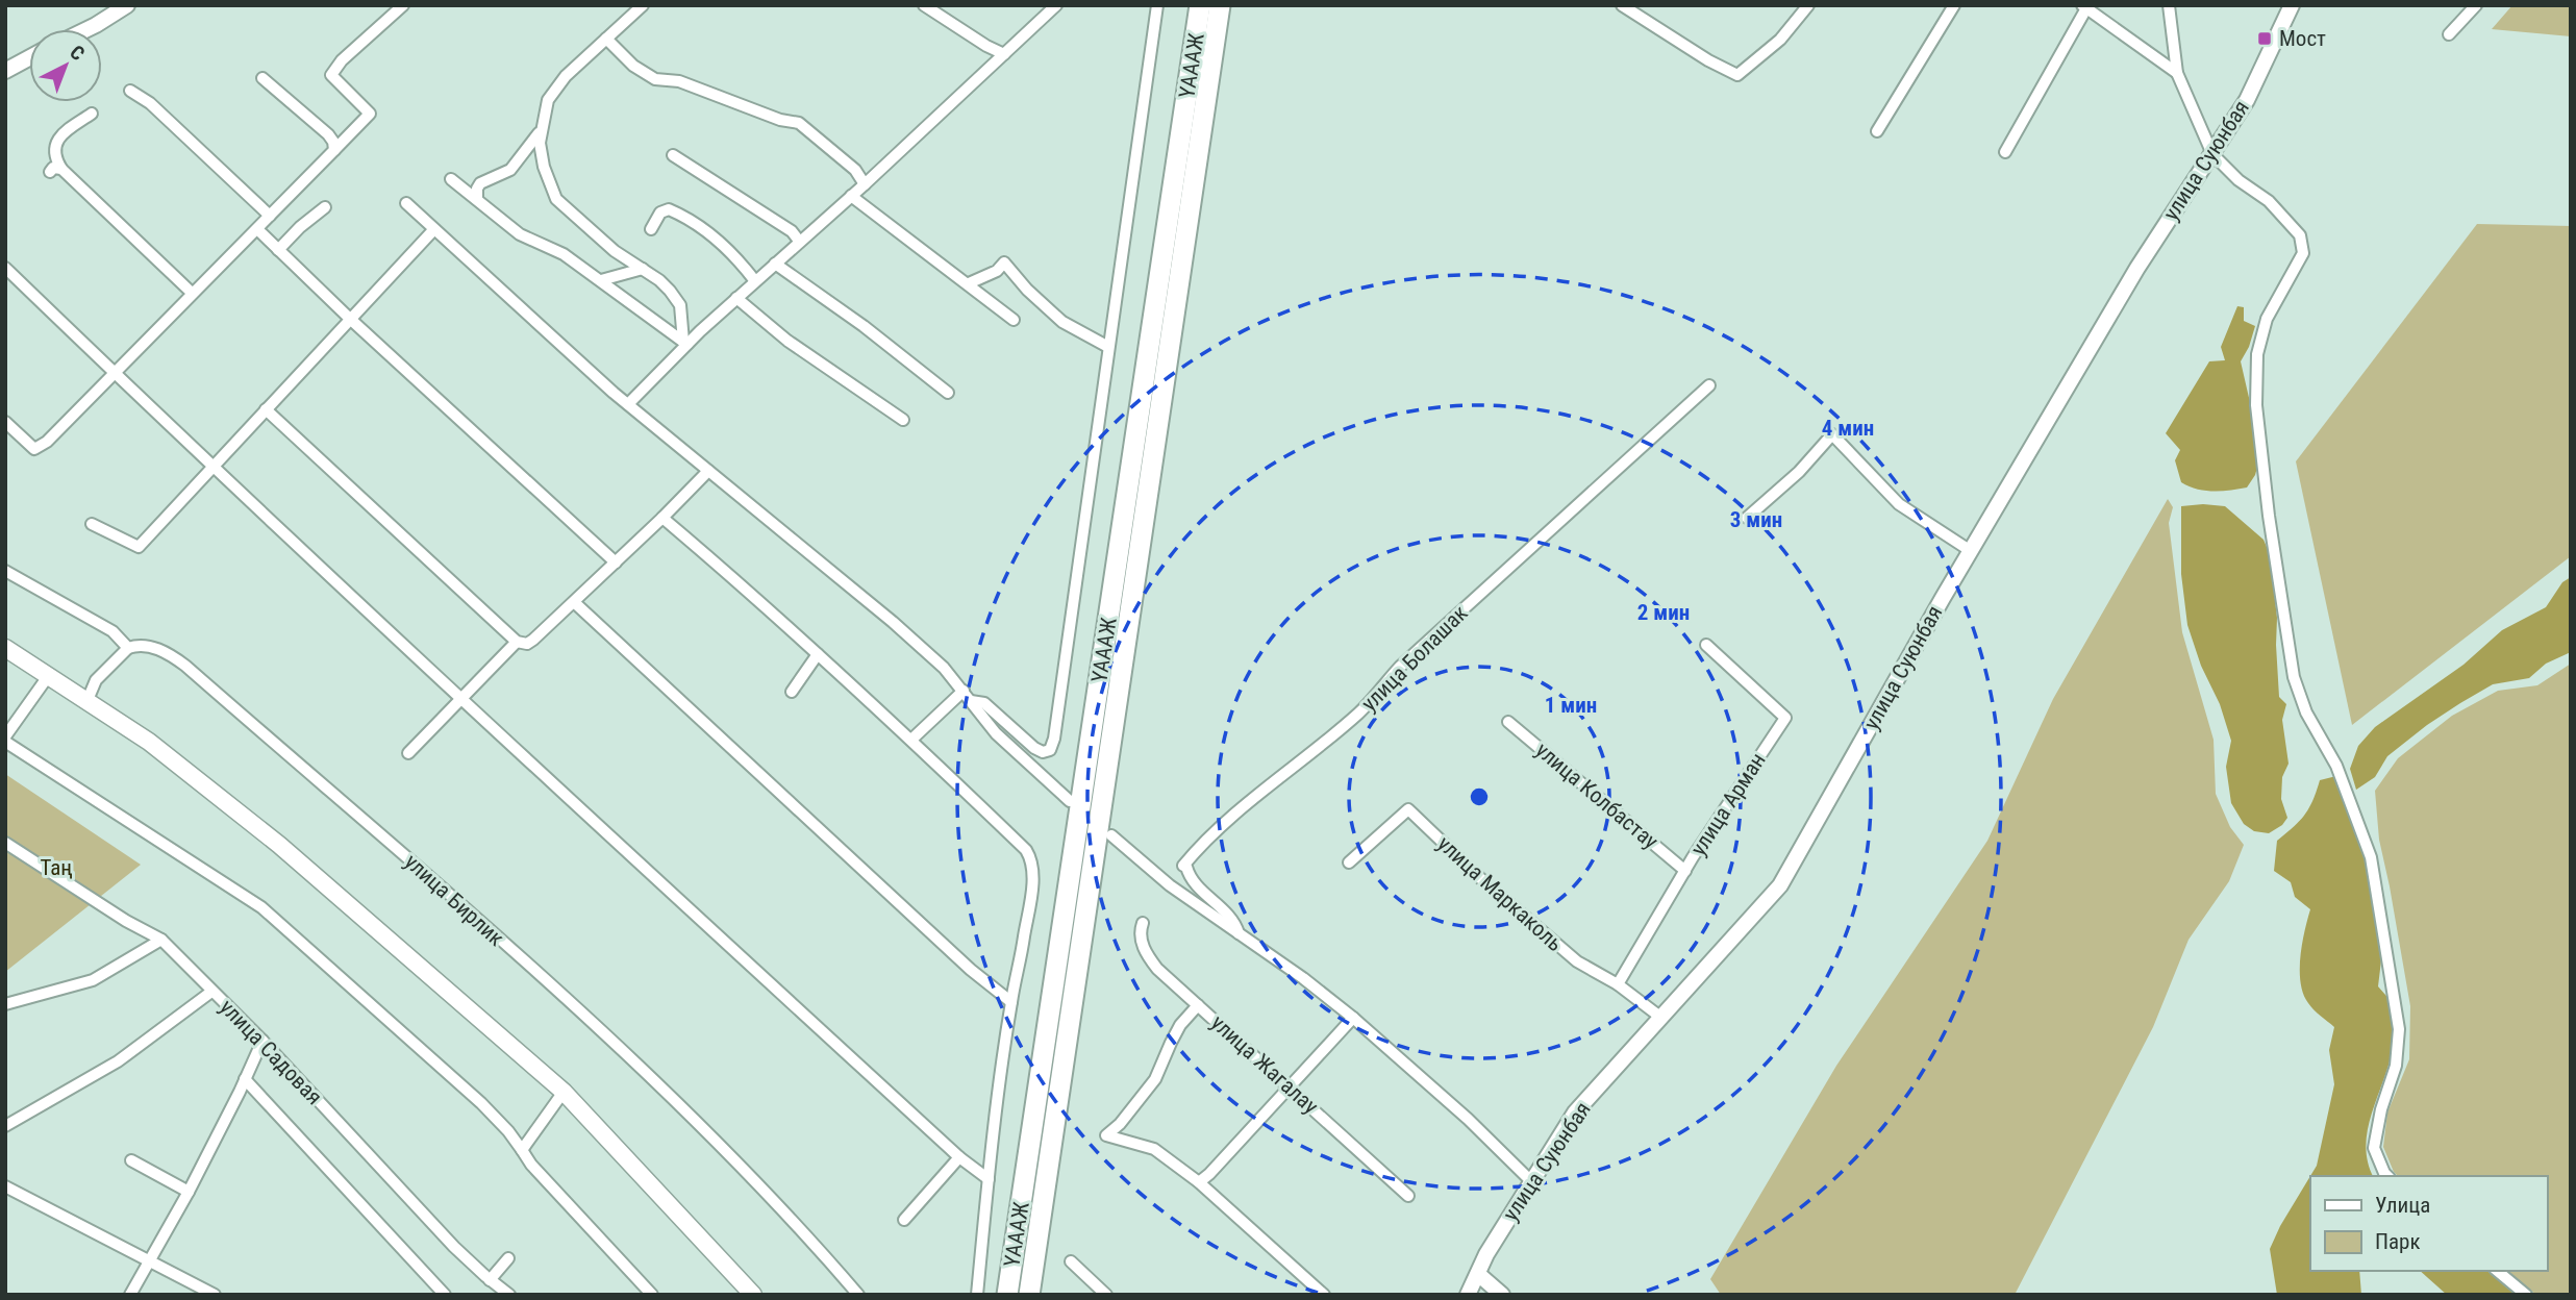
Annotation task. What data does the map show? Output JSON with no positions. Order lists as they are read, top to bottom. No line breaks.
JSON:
{"streets":{"highway":["ҮАААЖ"],"main road":["улица Суюнбая"],"street":["улица Болашак","улица Колбастау","улица Арман","улица Маркаколь","улица Бирлик","улица Садовая","улица Жагалау"]},"crossings":[["улица Суюнбая","улица Маркаколь"],["улица Колбастау","улица Арман"],["улица Арман","улица Маркаколь"]],"parks":["Таң"],"places":{"transit":["Мост"]},"legend":["Улица","Парк"],"north":"top right","rings":["4 мин","3 мин","2 мин","1 мин"]}
